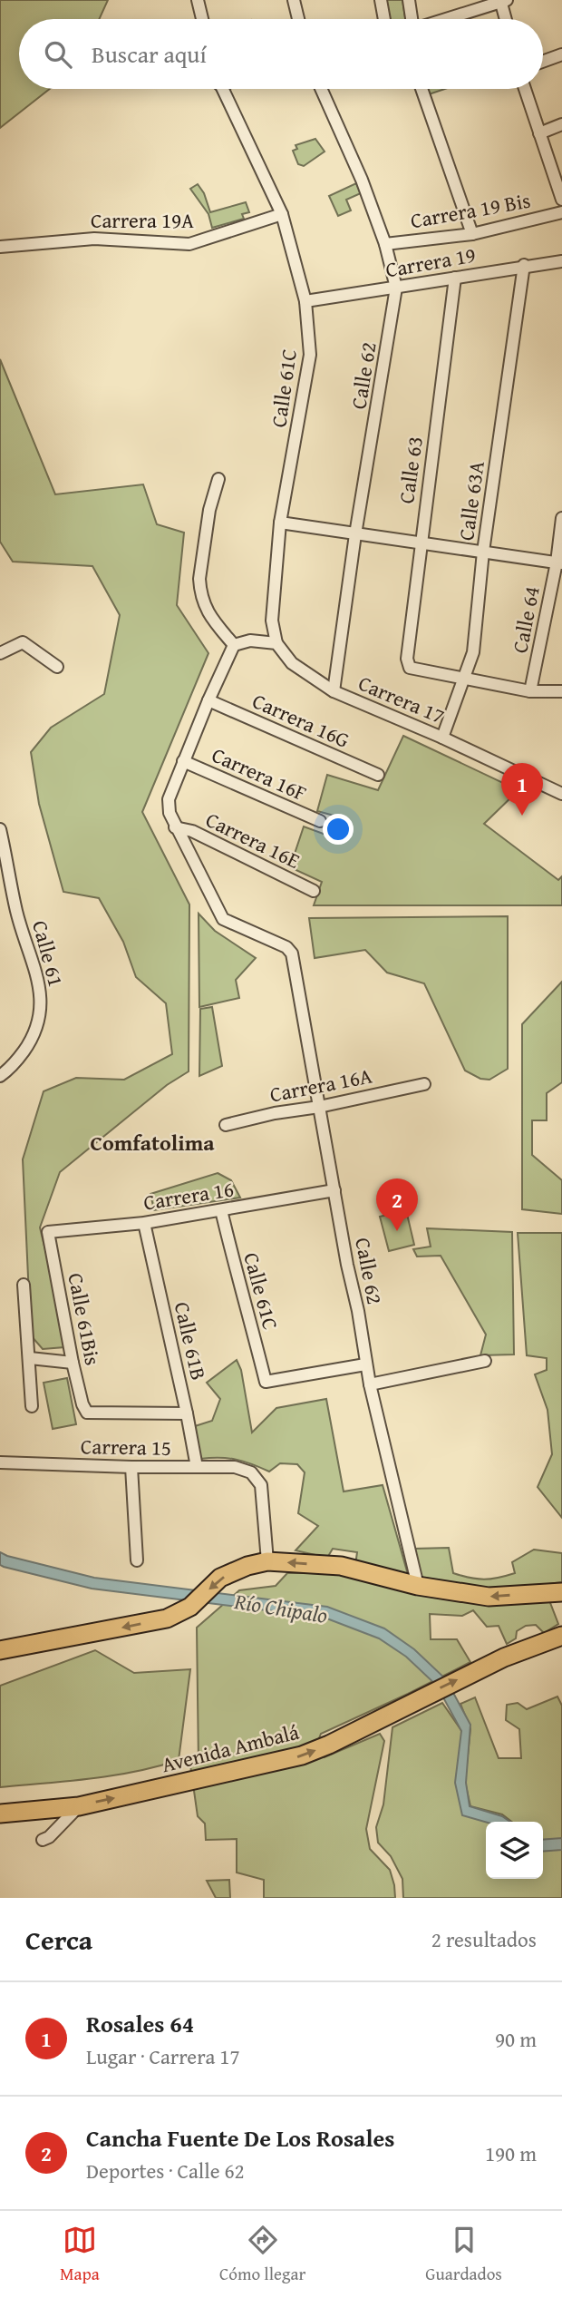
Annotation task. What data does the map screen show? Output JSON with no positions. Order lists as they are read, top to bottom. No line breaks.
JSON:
{"streets":{"main road":["Avenida Ambalá"],"street":["Carrera 19 Bis","Carrera 19A","Carrera 19","Calle 62","Calle 61C","Calle 63","Calle 63A","Calle 64","Carrera 17","Carrera 16G","Carrera 16F","Carrera 16E","Calle 61","Carrera 16A","Carrera 16","Calle 61Bis","Calle 61B","Carrera 15"]},"crossings":[["Carrera 19 Bis","Calle 62"],["Carrera 19A","Calle 61C"],["Carrera 19","Calle 62"],["Carrera 19","Calle 61C"],["Carrera 19","Calle 63"],["Carrera 19","Calle 63A"],["Calle 62","Calle 61C"],["Calle 62","Carrera 17"],["Calle 62","Carrera 16E"],["Calle 62","Carrera 16A"],["Calle 62","Carrera 16"],["Calle 61C","Carrera 17"],["Calle 61C","Carrera 16"],["Calle 63","Calle 63A"],["Calle 63A","Carrera 17"],["Carrera 16","Calle 61Bis"],["Carrera 16","Calle 61B"],["Calle 61Bis","Calle 61B"],["Calle 61B","Carrera 15"]],"one_way":["Avenida Ambalá"],"districts":["Comfatolima"],"water":["Río Chipalo"],"page":{"search":"Buscar aquí","pins":["1","2"],"heading":["Cerca","2 resultados"],"list":[{"mark":"1","name":"Rosales 64","note":"Lugar · Carrera 17","value":"90 m"},{"mark":"2","name":"Cancha Fuente De Los Rosales","note":"Deportes · Calle 62","value":"190 m"}],"nav":["Mapa","Cómo llegar","Guardados"]}}
